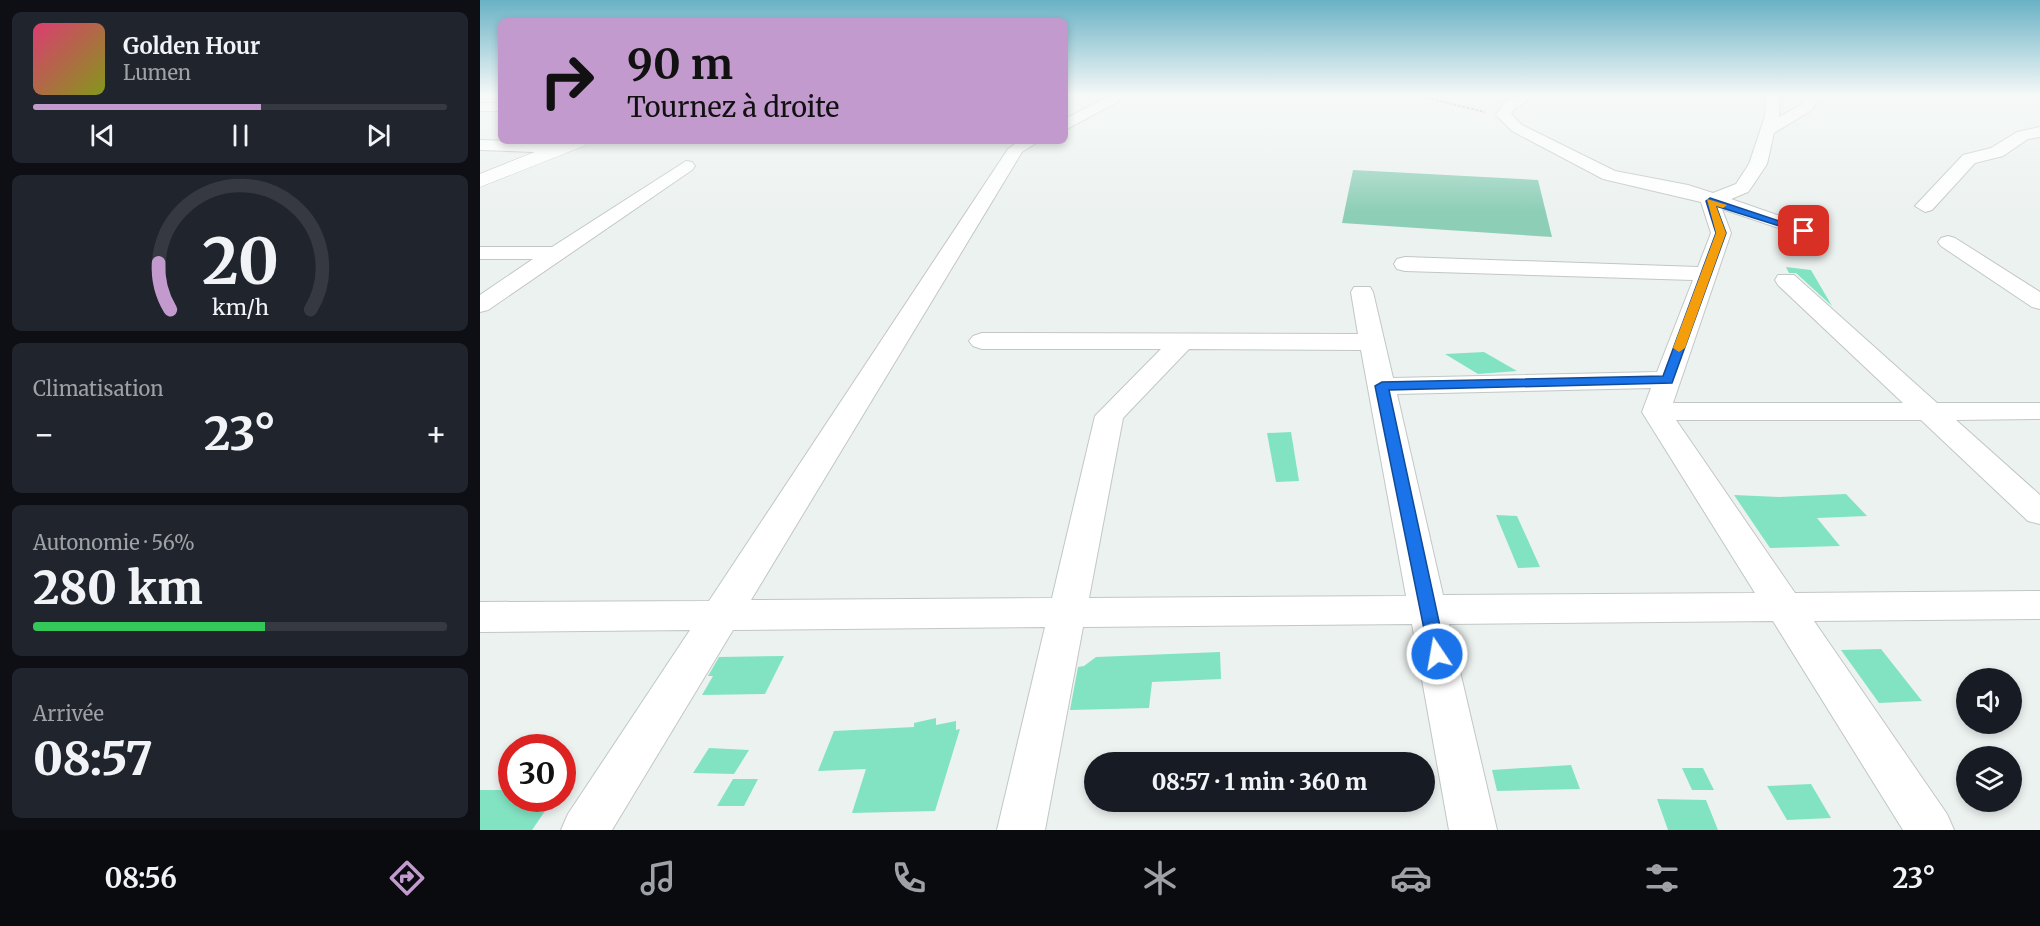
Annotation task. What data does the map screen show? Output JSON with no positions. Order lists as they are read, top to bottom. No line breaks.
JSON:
{"page":{"turn":["90 m","Tournez à droite"],"song":["Golden Hour","Lumen"],"tile":["Climatisation",["Autonomie · 56%","280 km"],["Arrivée","08:57"]],"heat":["−","23°","+"],"limit":"30","trip":"08:57 · 1 min · 360 m","tabs":["08:56","23°"],"gauge":["20","km/h"]}}
